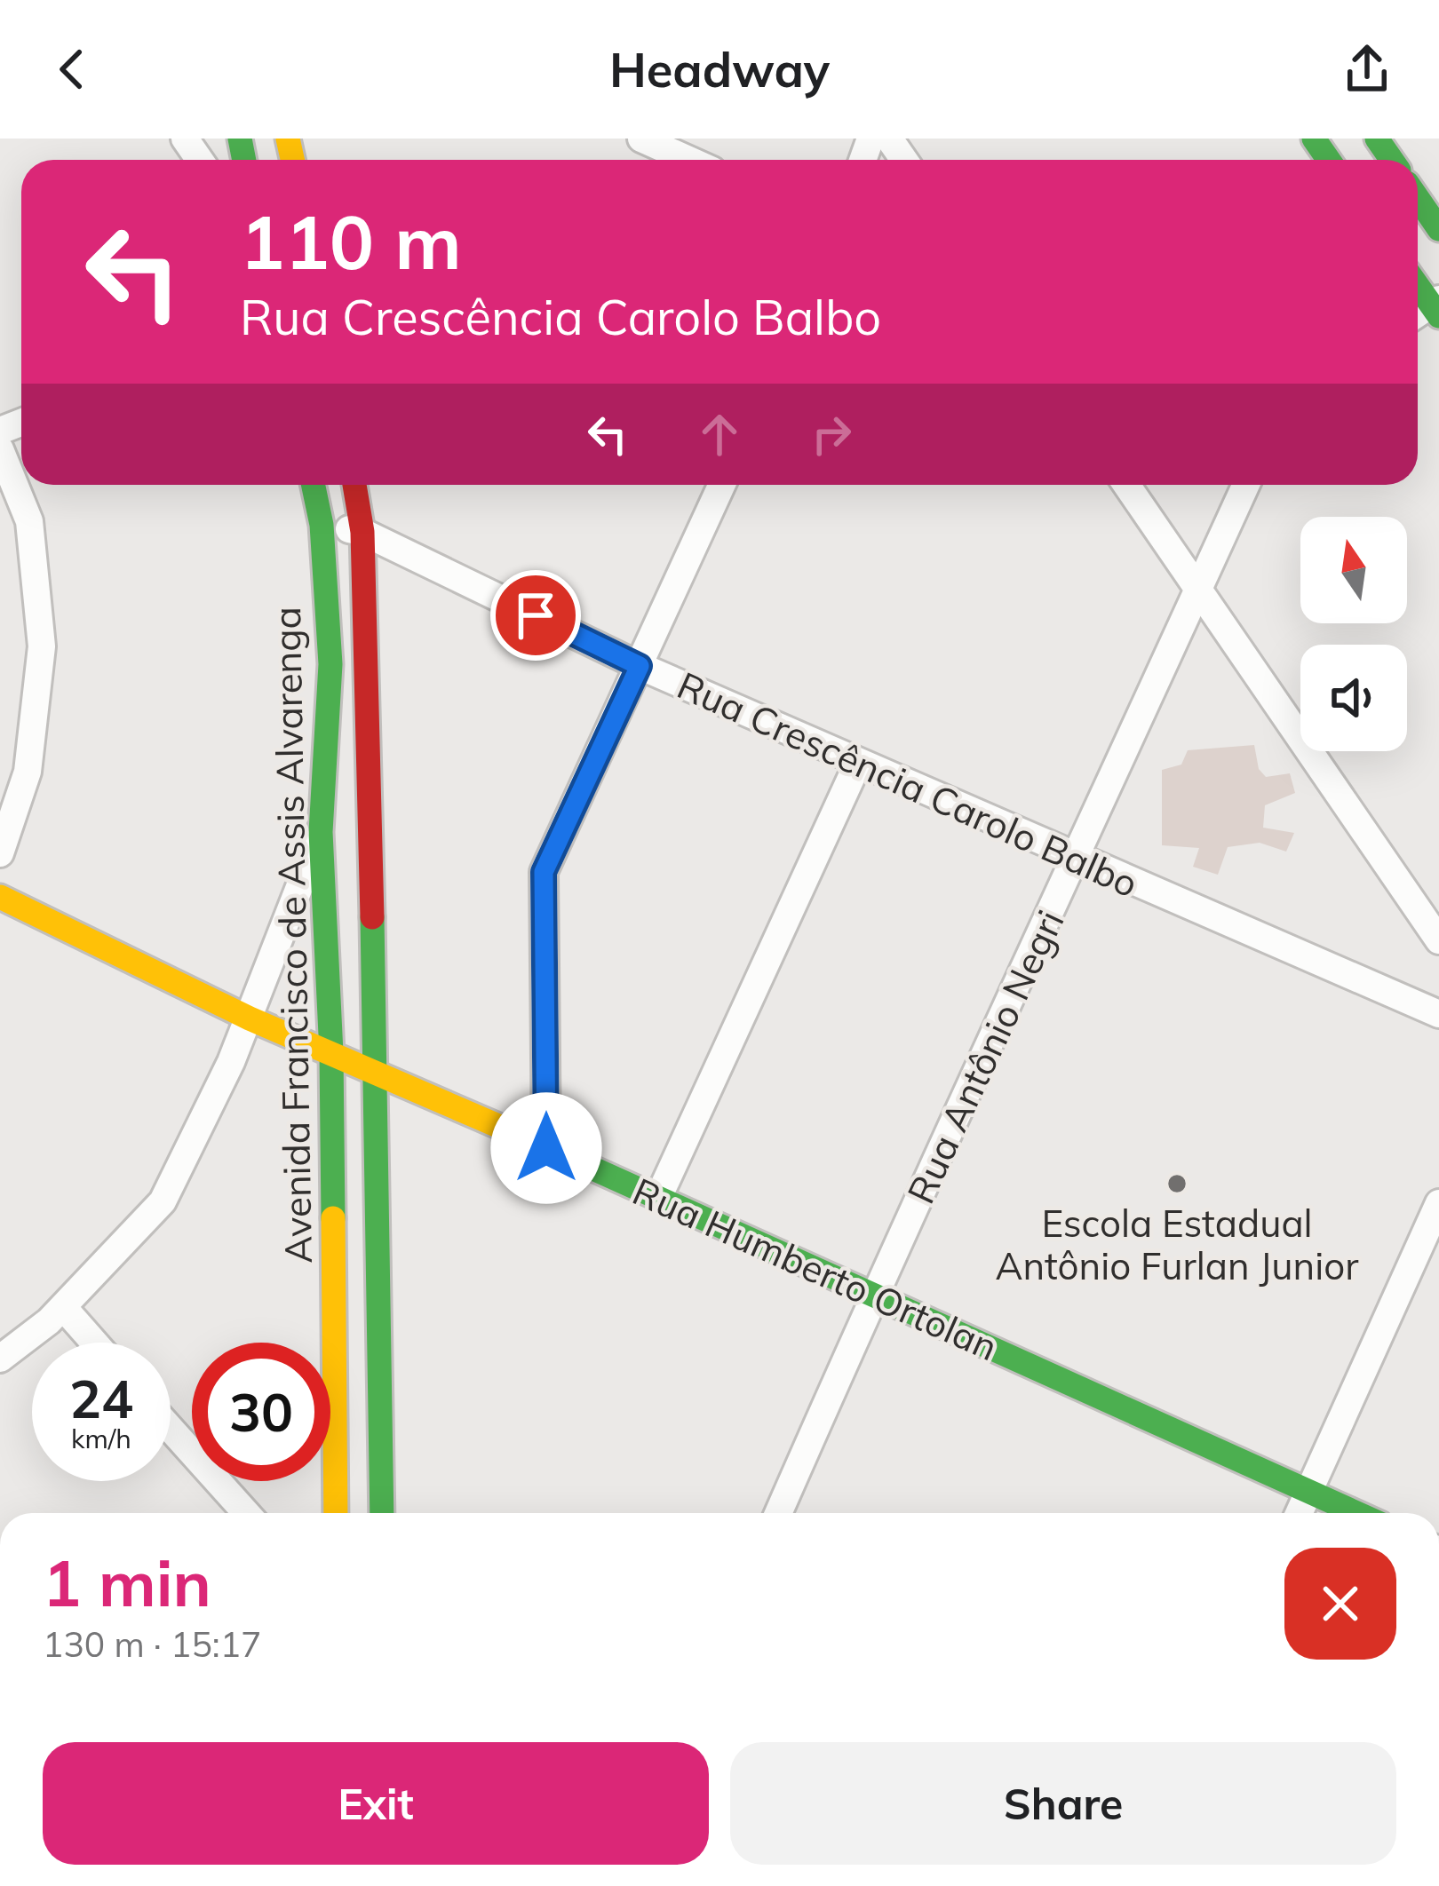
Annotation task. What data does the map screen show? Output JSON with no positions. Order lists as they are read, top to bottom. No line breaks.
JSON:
{"streets":{"main road":["Avenida Francisco de Assis Alvarenga","Rua Humberto Ortolan"],"street":["Rua Crescência Carolo Balbo","Rua Antônio Negri"]},"crossings":[["Rua Crescência Carolo Balbo","Avenida Francisco de Assis Alvarenga"],["Rua Crescência Carolo Balbo","Rua Antônio Negri"],["Avenida Francisco de Assis Alvarenga","Rua Humberto Ortolan"],["Rua Antônio Negri","Rua Humberto Ortolan"]],"places":["Escola Estadual Antônio Furlan Junior"],"north":"top","page":{"header":"Headway","turn":["110 m","Rua Crescência Carolo Balbo"],"speed":"24 km/h","limit":"30","heading":["1 min","130 m · 15:17"],"buttons":["Exit","Share"]}}
